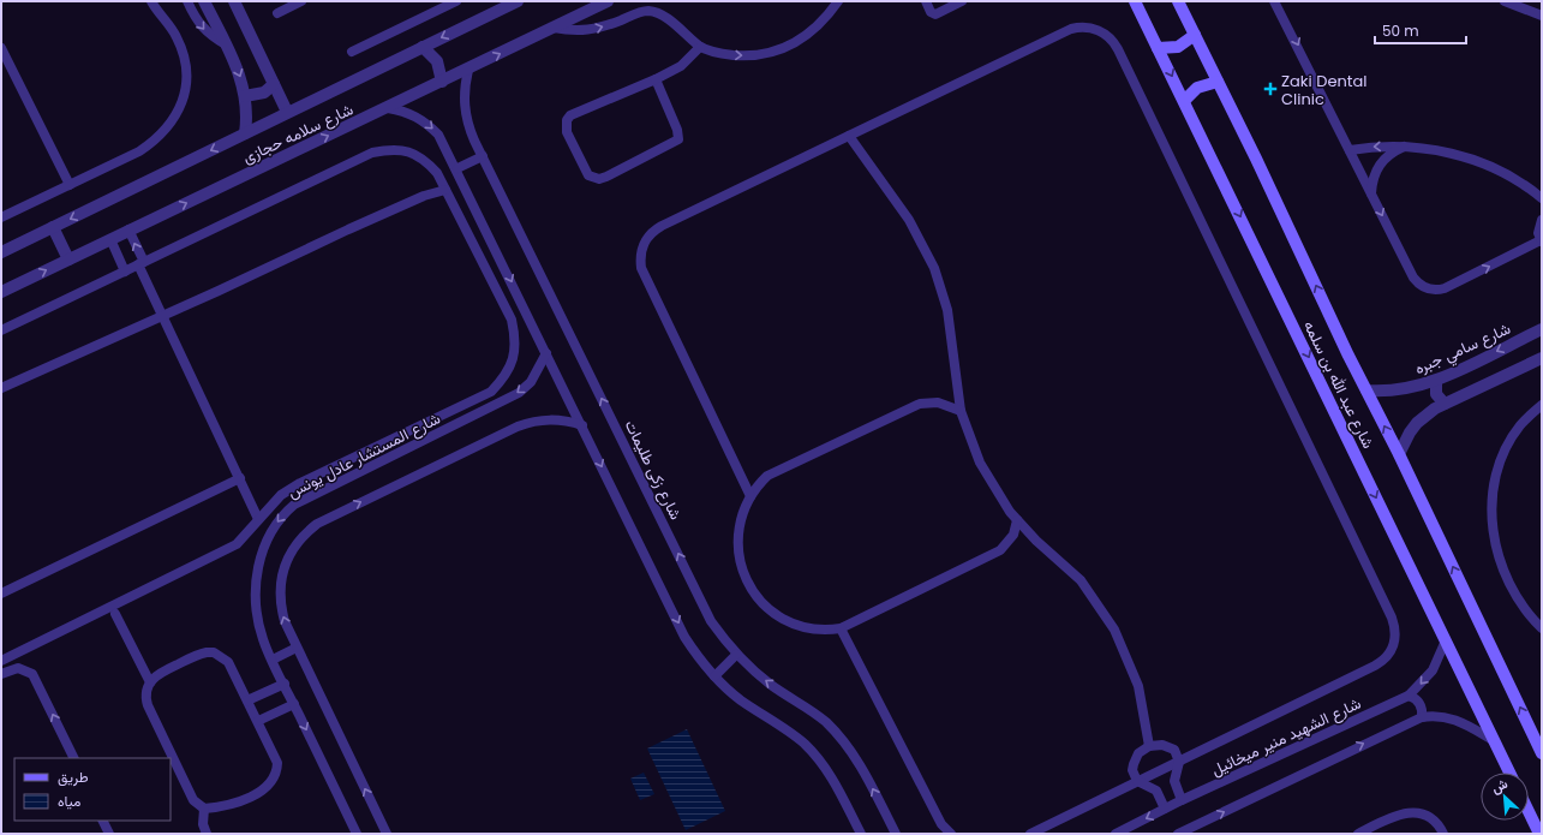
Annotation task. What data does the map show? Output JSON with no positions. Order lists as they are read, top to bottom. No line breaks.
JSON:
{"streets":{"main road":["شارع عبد الله بن سلمه"],"street":["شارع سلامه حجازى","شارع سامي جبره","شارع المستشار عادل يونس","شارع زكى طليمات","شارع الشهيد منير ميخائيل"]},"crossings":[["شارع سلامه حجازى","شارع زكى طليمات"],["شارع سامي جبره","شارع عبد الله بن سلمه"],["شارع عبد الله بن سلمه","شارع الشهيد منير ميخائيل"]],"places":{"health":["Zaki Dental Clinic"]},"legend":["طريق","مياه"],"scale_bar":"50 m","north":"top left"}
